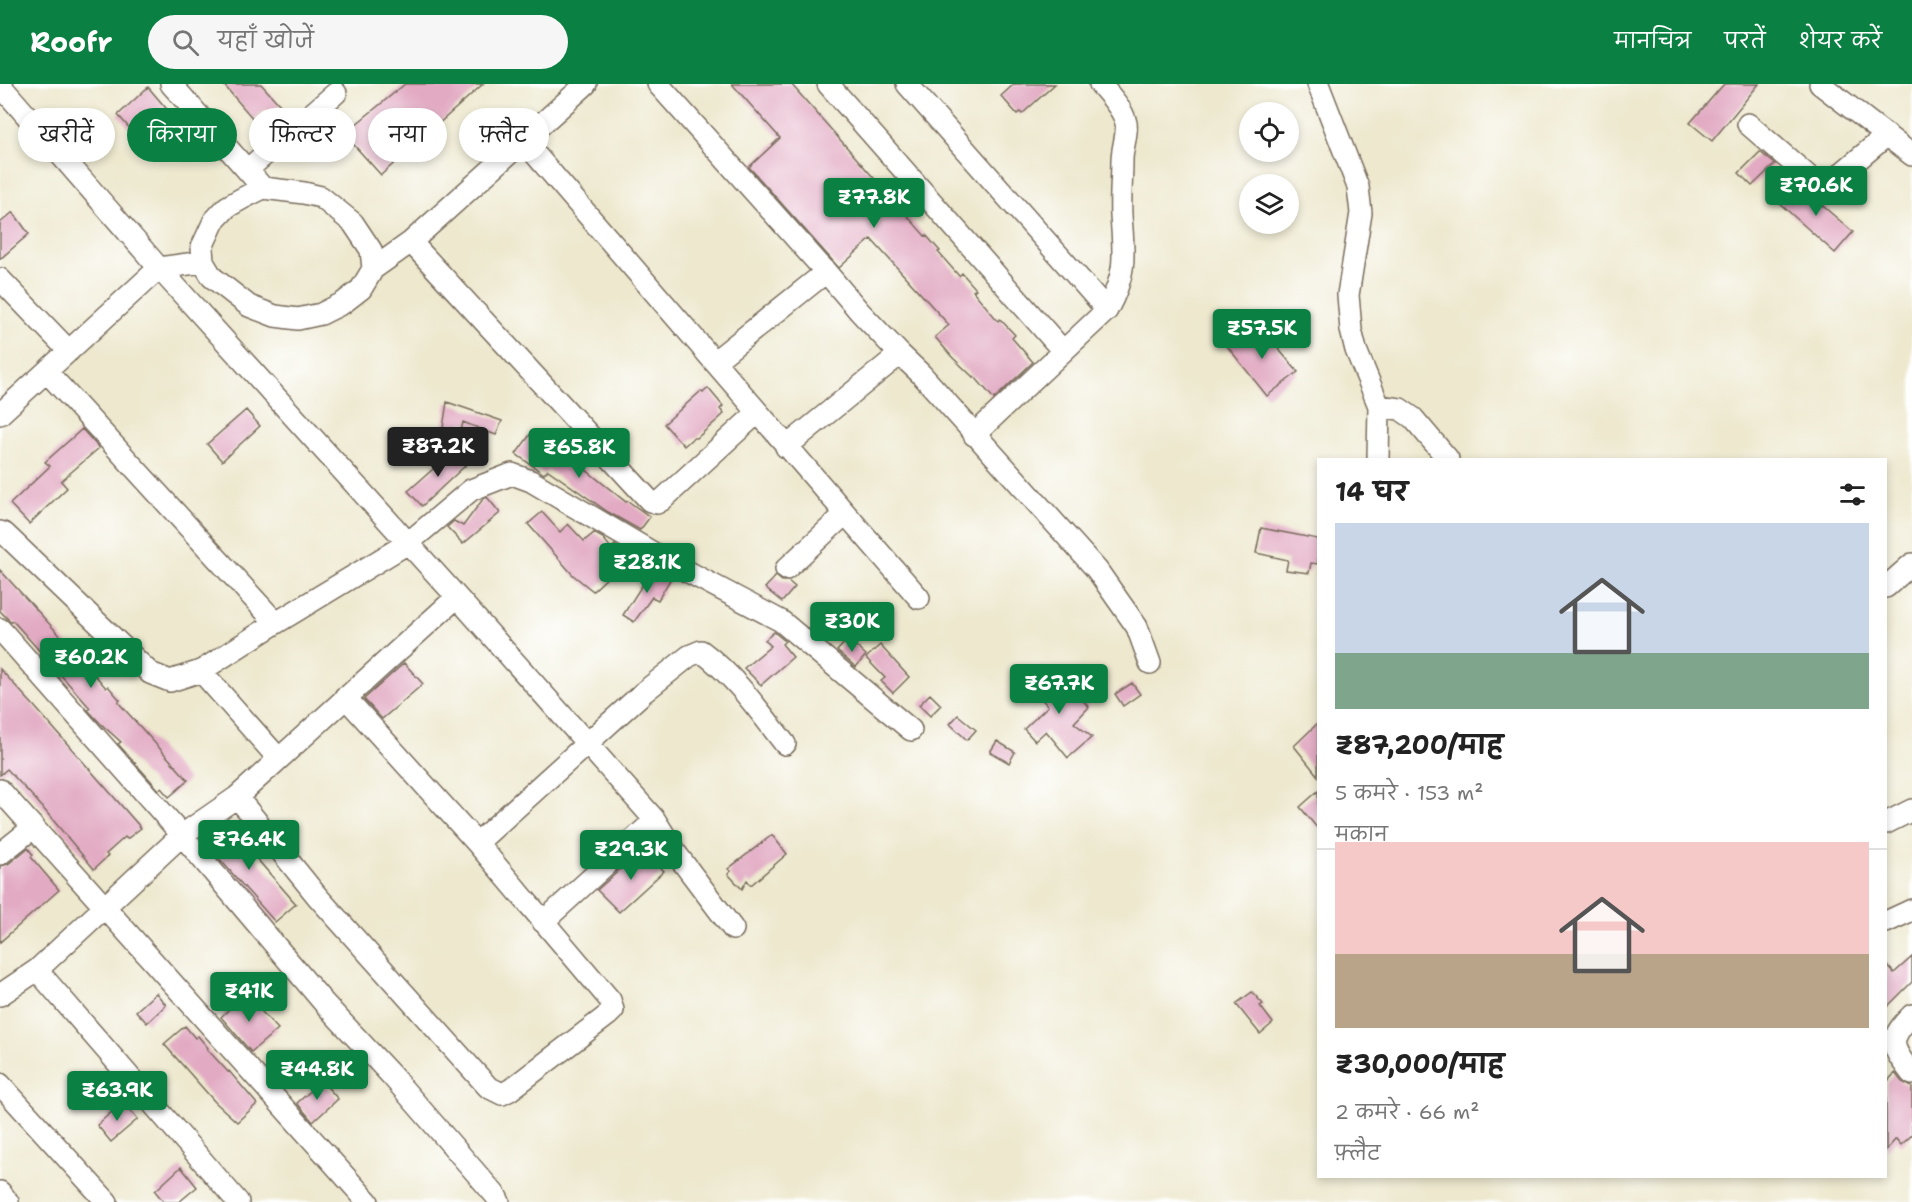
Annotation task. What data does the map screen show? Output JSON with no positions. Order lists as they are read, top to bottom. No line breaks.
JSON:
{"page":{"header":"Roofr","search":"यहाँ खोजें","nav":["मानचित्र","परतें","शेयर करें"],"chip":["खरीदें","किराया","फ़िल्टर","नया","फ़्लैट"],"price":["₹70.6K","₹77.8K","₹57.5K","₹87.2K","₹65.8K","₹28.1K","₹30K","₹60.2K","₹67.7K","₹76.4K","₹29.3K","₹41K","₹44.8K","₹63.9K"],"heading":"14 घर","list":[{"name":"₹87,200/माह","note":"5 कमरे · 153 m² · मकान"},{"name":"₹30,000/माह","note":"2 कमरे · 66 m² · फ़्लैट"}]}}
